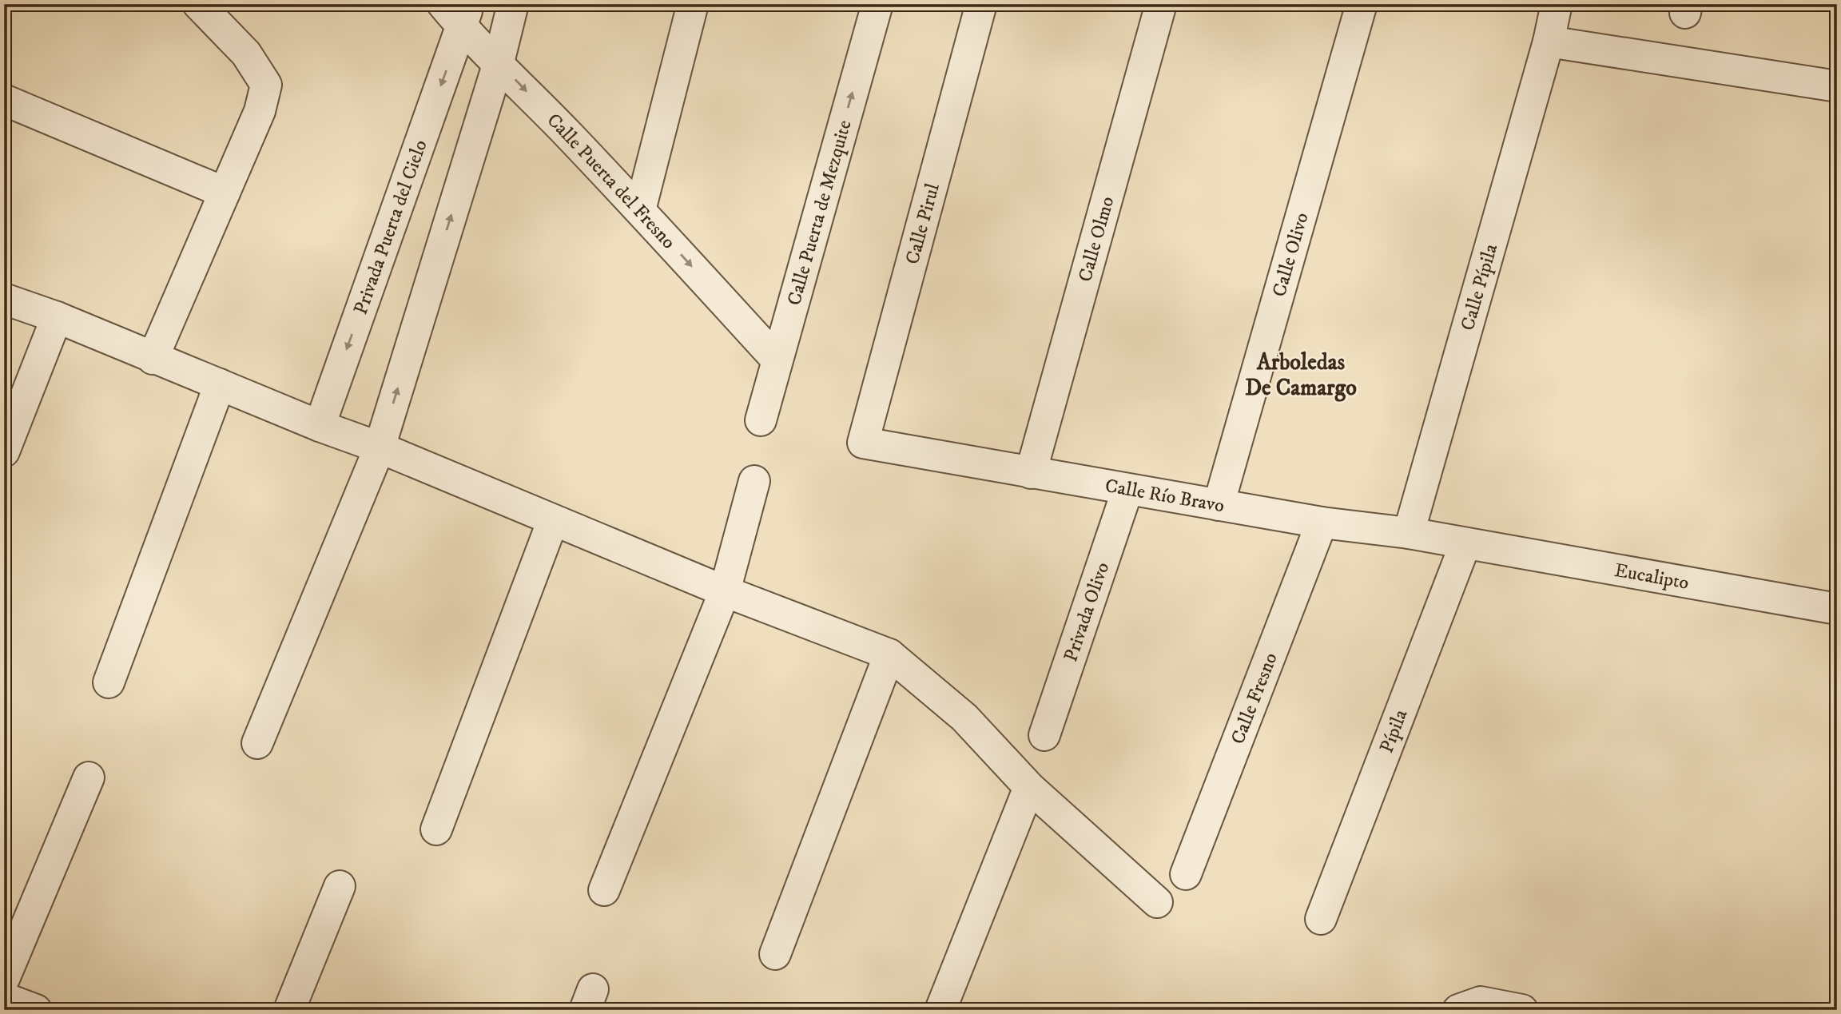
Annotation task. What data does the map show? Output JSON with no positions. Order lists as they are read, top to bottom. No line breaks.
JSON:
{"streets":{"street":["Calle Puerta del Fresno","Calle Puerta de Mezquite","Calle Pirul","Privada Puerta del Cielo","Calle Olmo","Calle Olivo","Calle Pípila","Calle Río Bravo","Eucalipto","Privada Olivo","Calle Fresno","Pípila"]},"crossings":[["Calle Puerta del Fresno","Calle Puerta de Mezquite"],["Calle Puerta del Fresno","Privada Puerta del Cielo"],["Calle Pirul","Calle Río Bravo"],["Calle Olmo","Calle Río Bravo"],["Calle Olivo","Calle Río Bravo"],["Calle Pípila","Calle Río Bravo"],["Calle Río Bravo","Eucalipto"],["Calle Río Bravo","Privada Olivo"],["Calle Río Bravo","Calle Fresno"],["Calle Río Bravo","Pípila"],["Eucalipto","Pípila"]],"one_way":["Calle Puerta del Fresno"],"districts":["Arboledas De Camargo"]}
